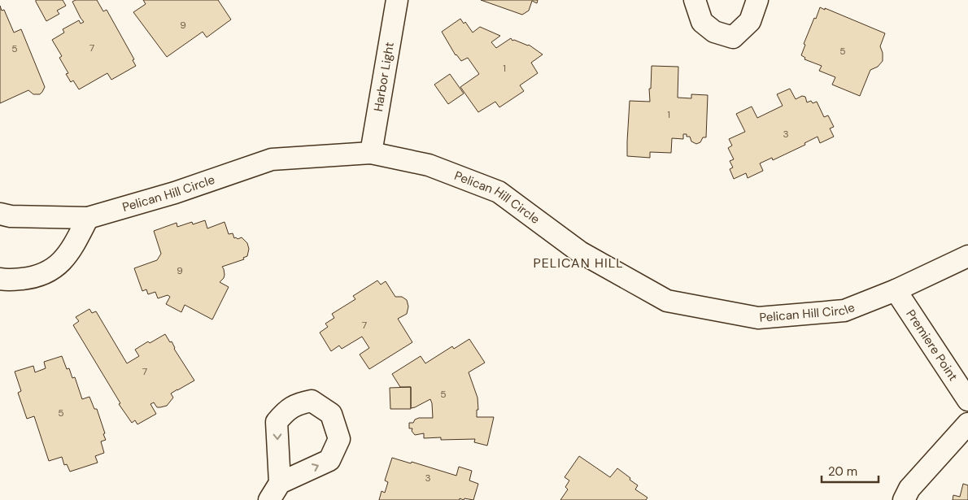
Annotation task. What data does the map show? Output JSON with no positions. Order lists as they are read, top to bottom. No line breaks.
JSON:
{"streets":{"street":["Harbor Light","Pelican Hill Circle","Premiere Point"]},"crossings":[["Harbor Light","Pelican Hill Circle"],["Pelican Hill Circle","Premiere Point"]],"districts":["PELICAN HILL"],"house_numbers":["9","7","5","5","1","1","3","9","7","7","5","5","3"],"scale_bar":"20 m"}
